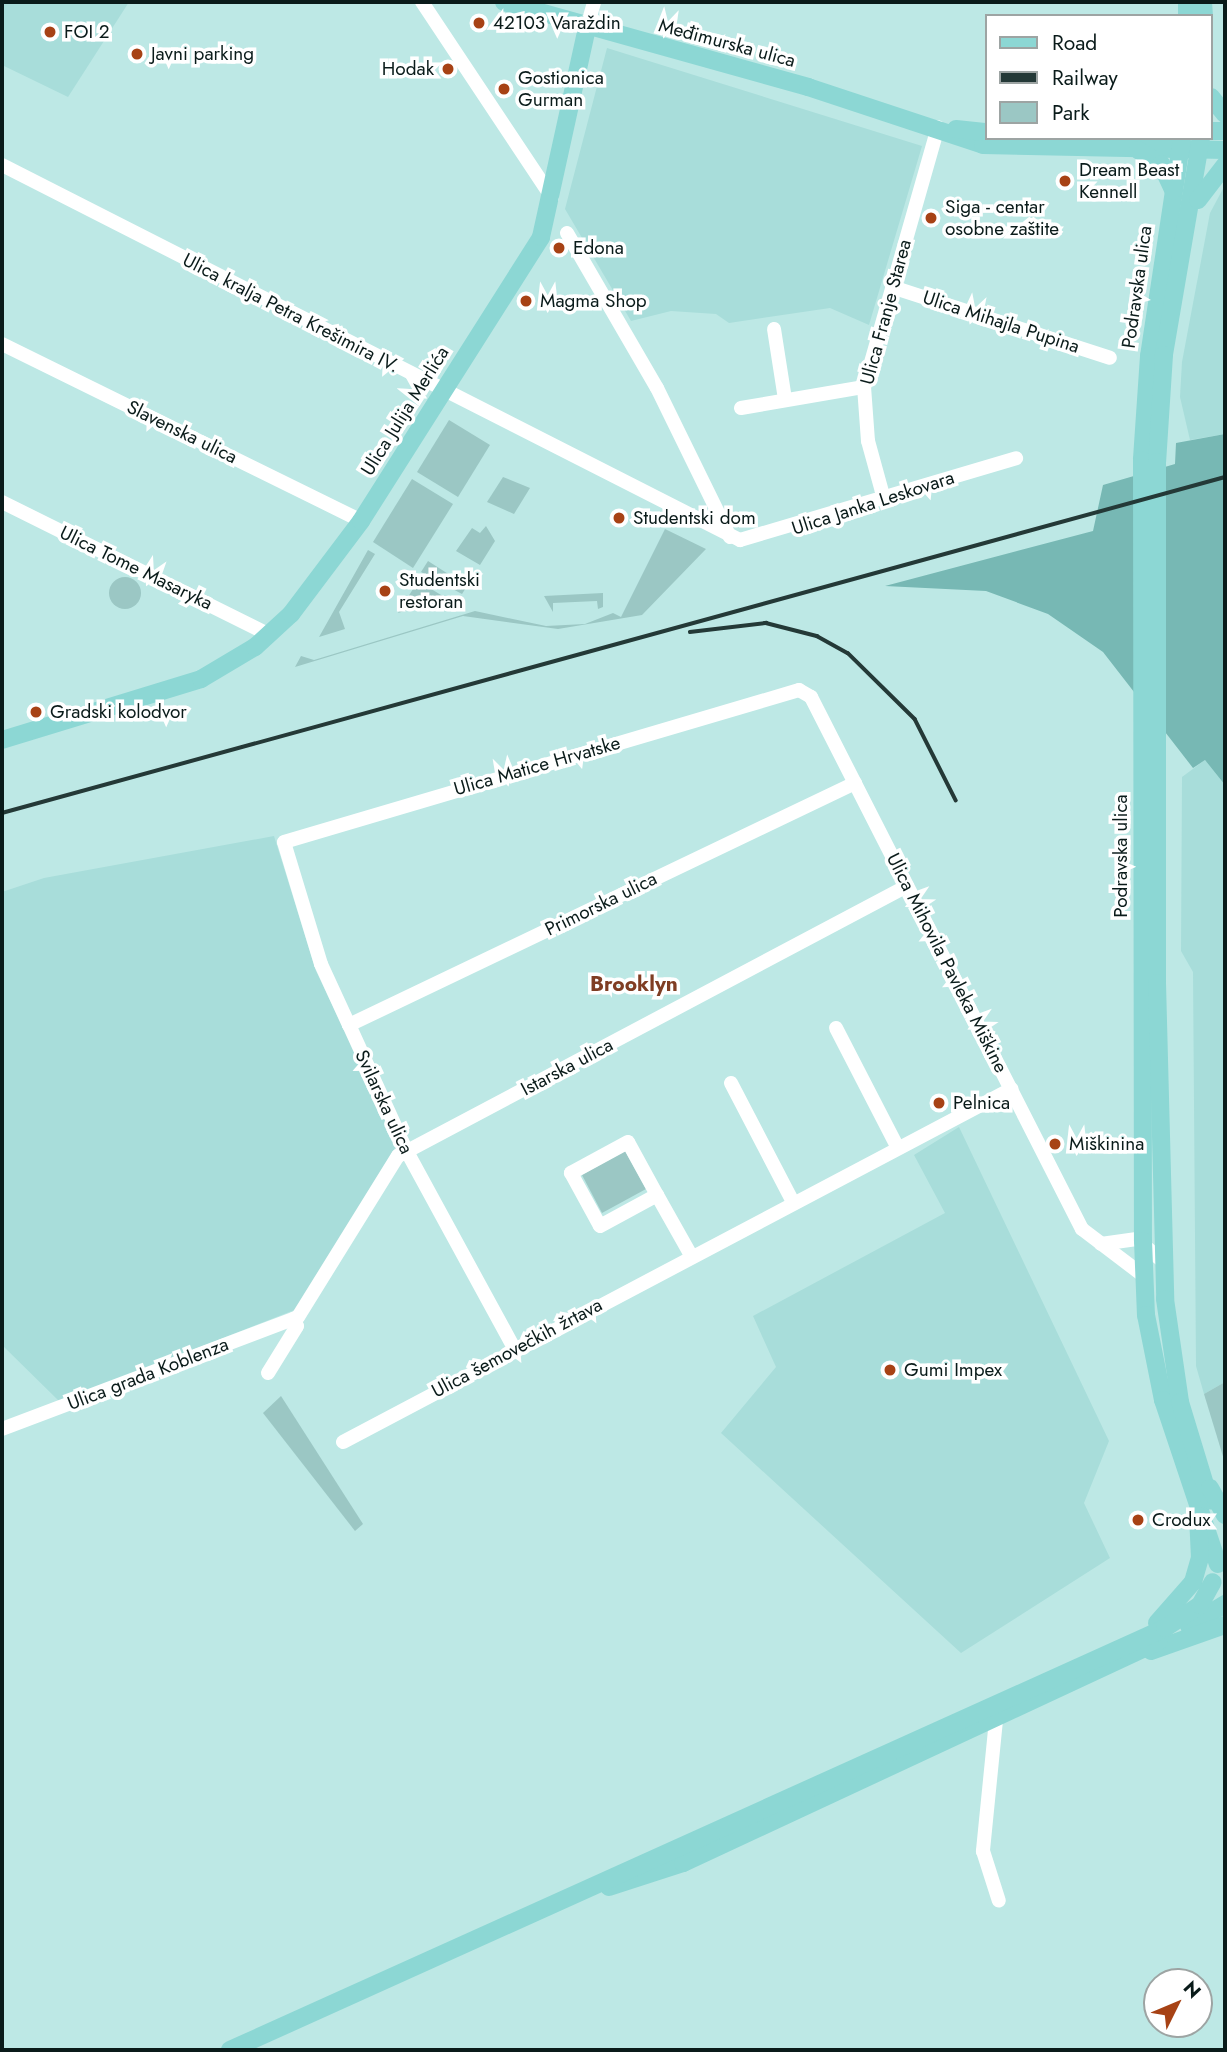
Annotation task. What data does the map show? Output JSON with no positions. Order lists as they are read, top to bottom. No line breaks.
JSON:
{"streets":{"main road":["Međimurska ulica","Podravska ulica","Ulica Julija Merlića"],"street":["Ulica Franje Starea","Ulica kralja Petra Krešimira IV.","Ulica Mihajla Pupina","Slavenska ulica","Ulica Janka Leskovara","Ulica Tome Masaryka","Ulica Matice Hrvatske","Primorska ulica","Ulica Mihovila Pavleka Miškine","Istarska ulica","Svilarska ulica","Ulica šemovečkih žrtava","Ulica grada Koblenza"]},"crossings":[["Međimurska ulica","Podravska ulica"],["Međimurska ulica","Ulica Franje Starea"],["Međimurska ulica","Ulica Julija Merlića"],["Podravska ulica","Ulica Mihovila Pavleka Miškine"],["Ulica Franje Starea","Ulica Mihajla Pupina"],["Ulica Franje Starea","Ulica Janka Leskovara"],["Ulica kralja Petra Krešimira IV.","Ulica Julija Merlića"],["Ulica kralja Petra Krešimira IV.","Ulica Janka Leskovara"],["Ulica Julija Merlića","Slavenska ulica"],["Ulica Julija Merlića","Ulica Tome Masaryka"],["Ulica Matice Hrvatske","Ulica Mihovila Pavleka Miškine"],["Ulica Matice Hrvatske","Svilarska ulica"],["Primorska ulica","Ulica Mihovila Pavleka Miškine"],["Primorska ulica","Svilarska ulica"],["Ulica Mihovila Pavleka Miškine","Istarska ulica"],["Ulica Mihovila Pavleka Miškine","Ulica šemovečkih žrtava"],["Istarska ulica","Svilarska ulica"],["Istarska ulica","Ulica grada Koblenza"],["Svilarska ulica","Ulica šemovečkih žrtava"]],"districts":["Brooklyn"],"places":["42103 Varaždin","FOI 2","Javni parking","Hodak","Gostionica Gurman","Dream Beast Kennell","Siga - centar osobne zaštite","Edona","Magma Shop","Studentski dom","Studentski restoran","Gradski kolodvor","Pelnica","Miškinina","Gumi Impex","Crodux"],"legend":["Road","Railway","Park"],"north":"top right"}
